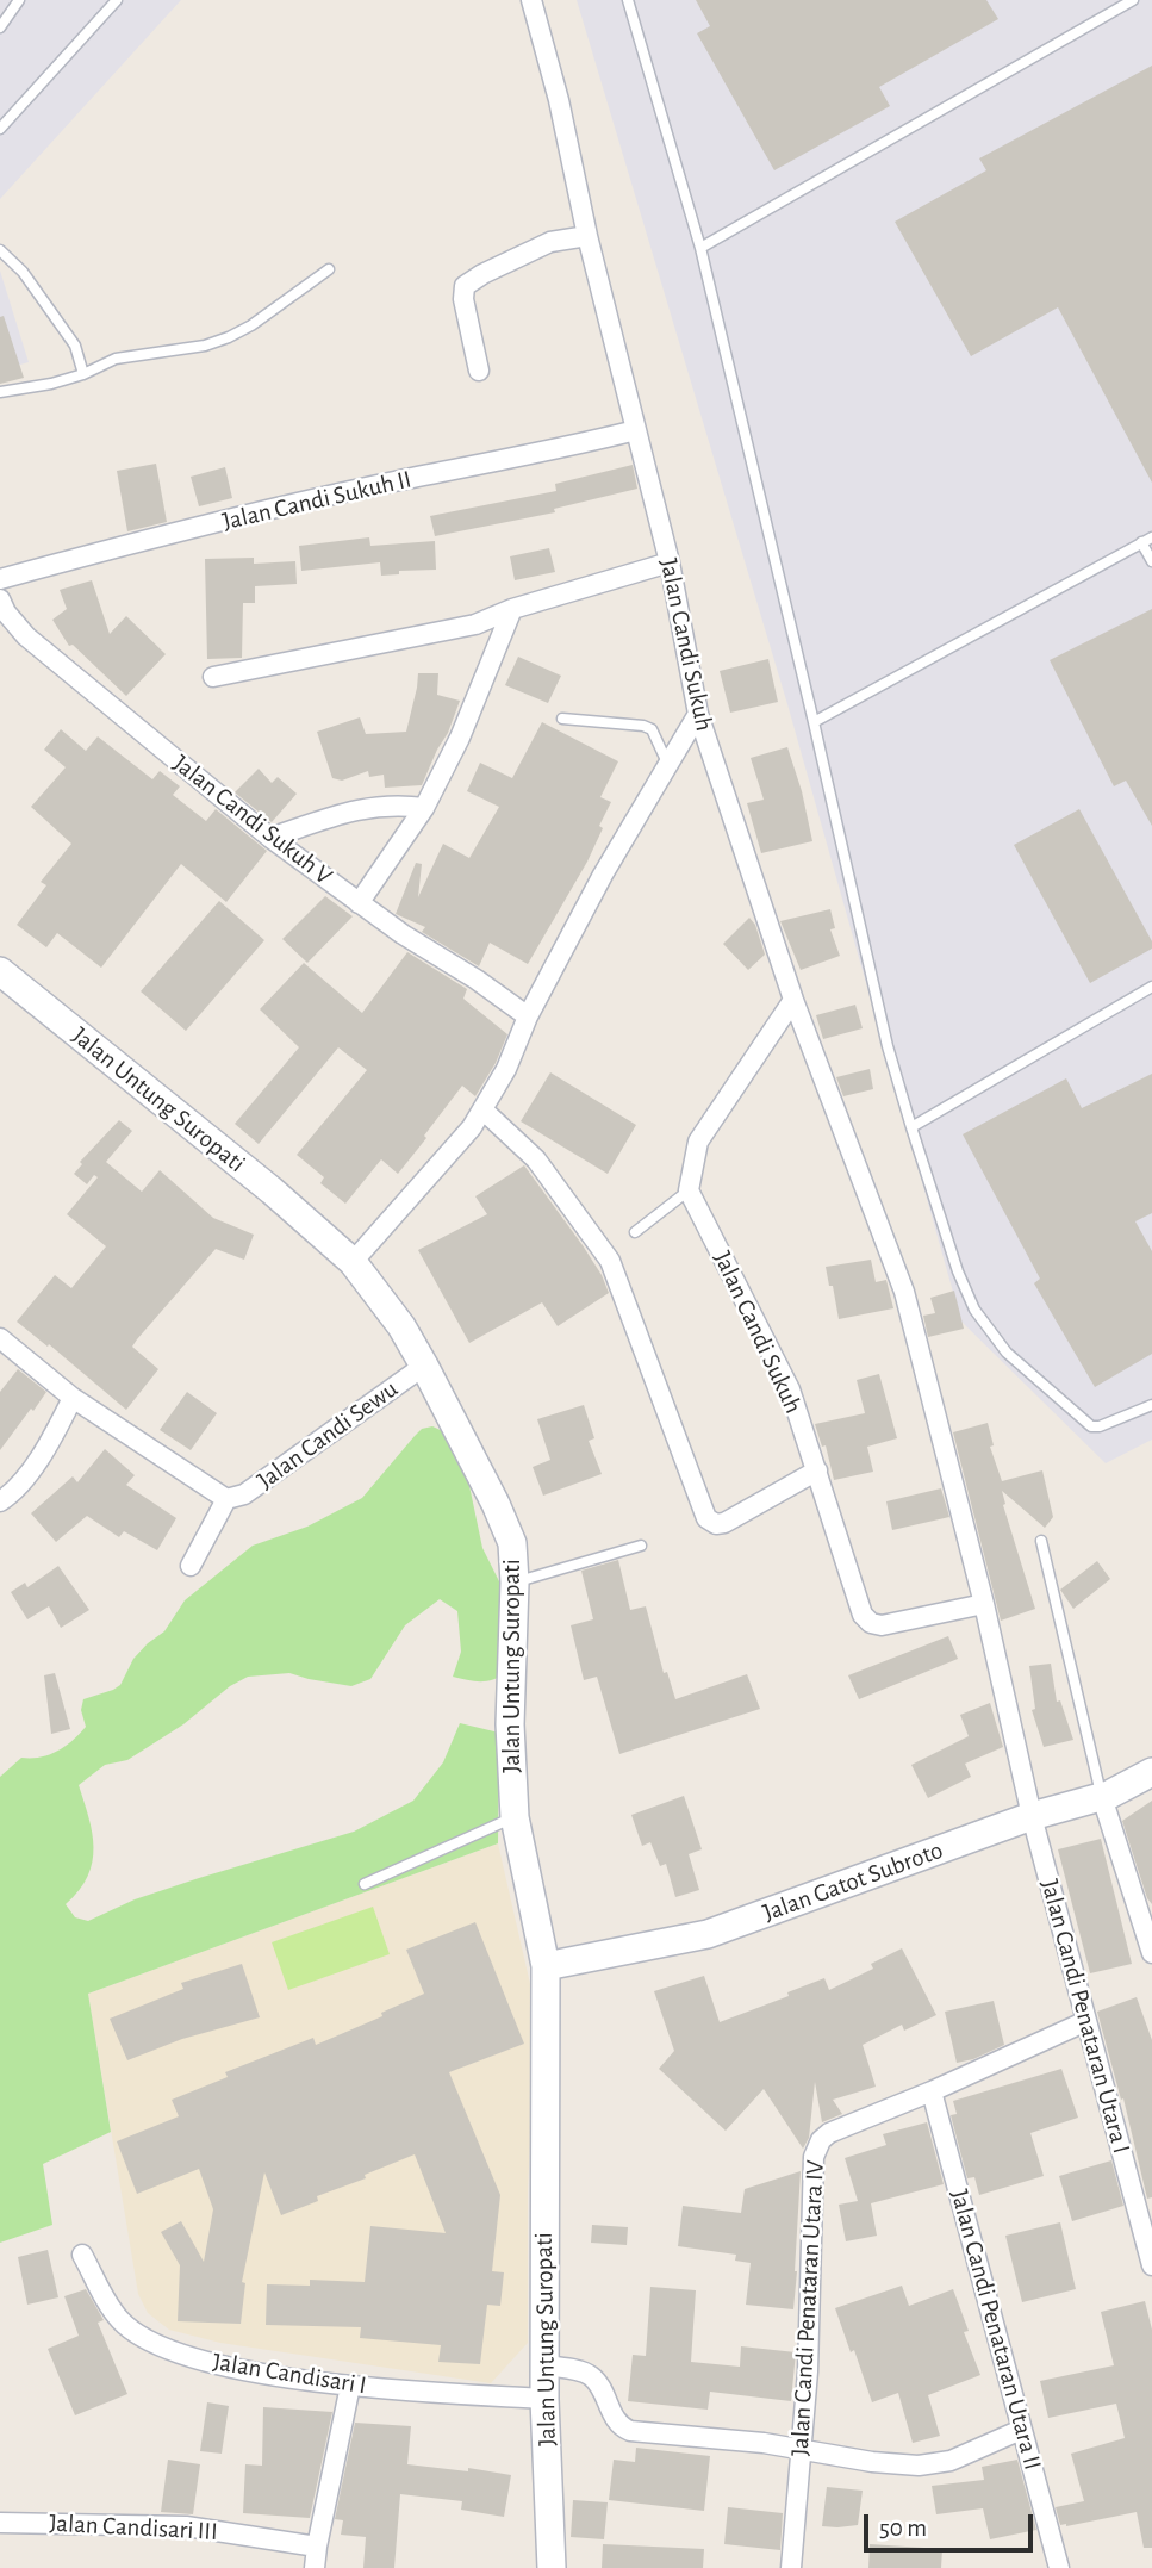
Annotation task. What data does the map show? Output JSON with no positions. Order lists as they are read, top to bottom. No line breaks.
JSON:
{"streets":{"main road":["Jalan Untung Suropati","Jalan Gatot Subroto"],"street":["Jalan Candi Sukuh II","Jalan Candi Sukuh","Jalan Candi Sukuh V","Jalan Candi Sewu","Jalan Candi Penataran Utara I","Jalan Candi Penataran Utara IV","Jalan Candi Penataran Utara II","Jalan Candisari I","Jalan Candisari III"]},"crossings":[["Jalan Candi Sukuh II","Jalan Candi Sukuh"],["Jalan Candi Sukuh","Jalan Gatot Subroto"],["Jalan Candi Sukuh","Jalan Candi Penataran Utara I"],["Jalan Untung Suropati","Jalan Candi Sewu"],["Jalan Untung Suropati","Jalan Gatot Subroto"],["Jalan Untung Suropati","Jalan Candisari I"],["Jalan Gatot Subroto","Jalan Candi Penataran Utara I"],["Jalan Candi Penataran Utara I","Jalan Candi Penataran Utara IV"],["Jalan Candi Penataran Utara IV","Jalan Candi Penataran Utara II"]],"scale_bar":"50 m"}
